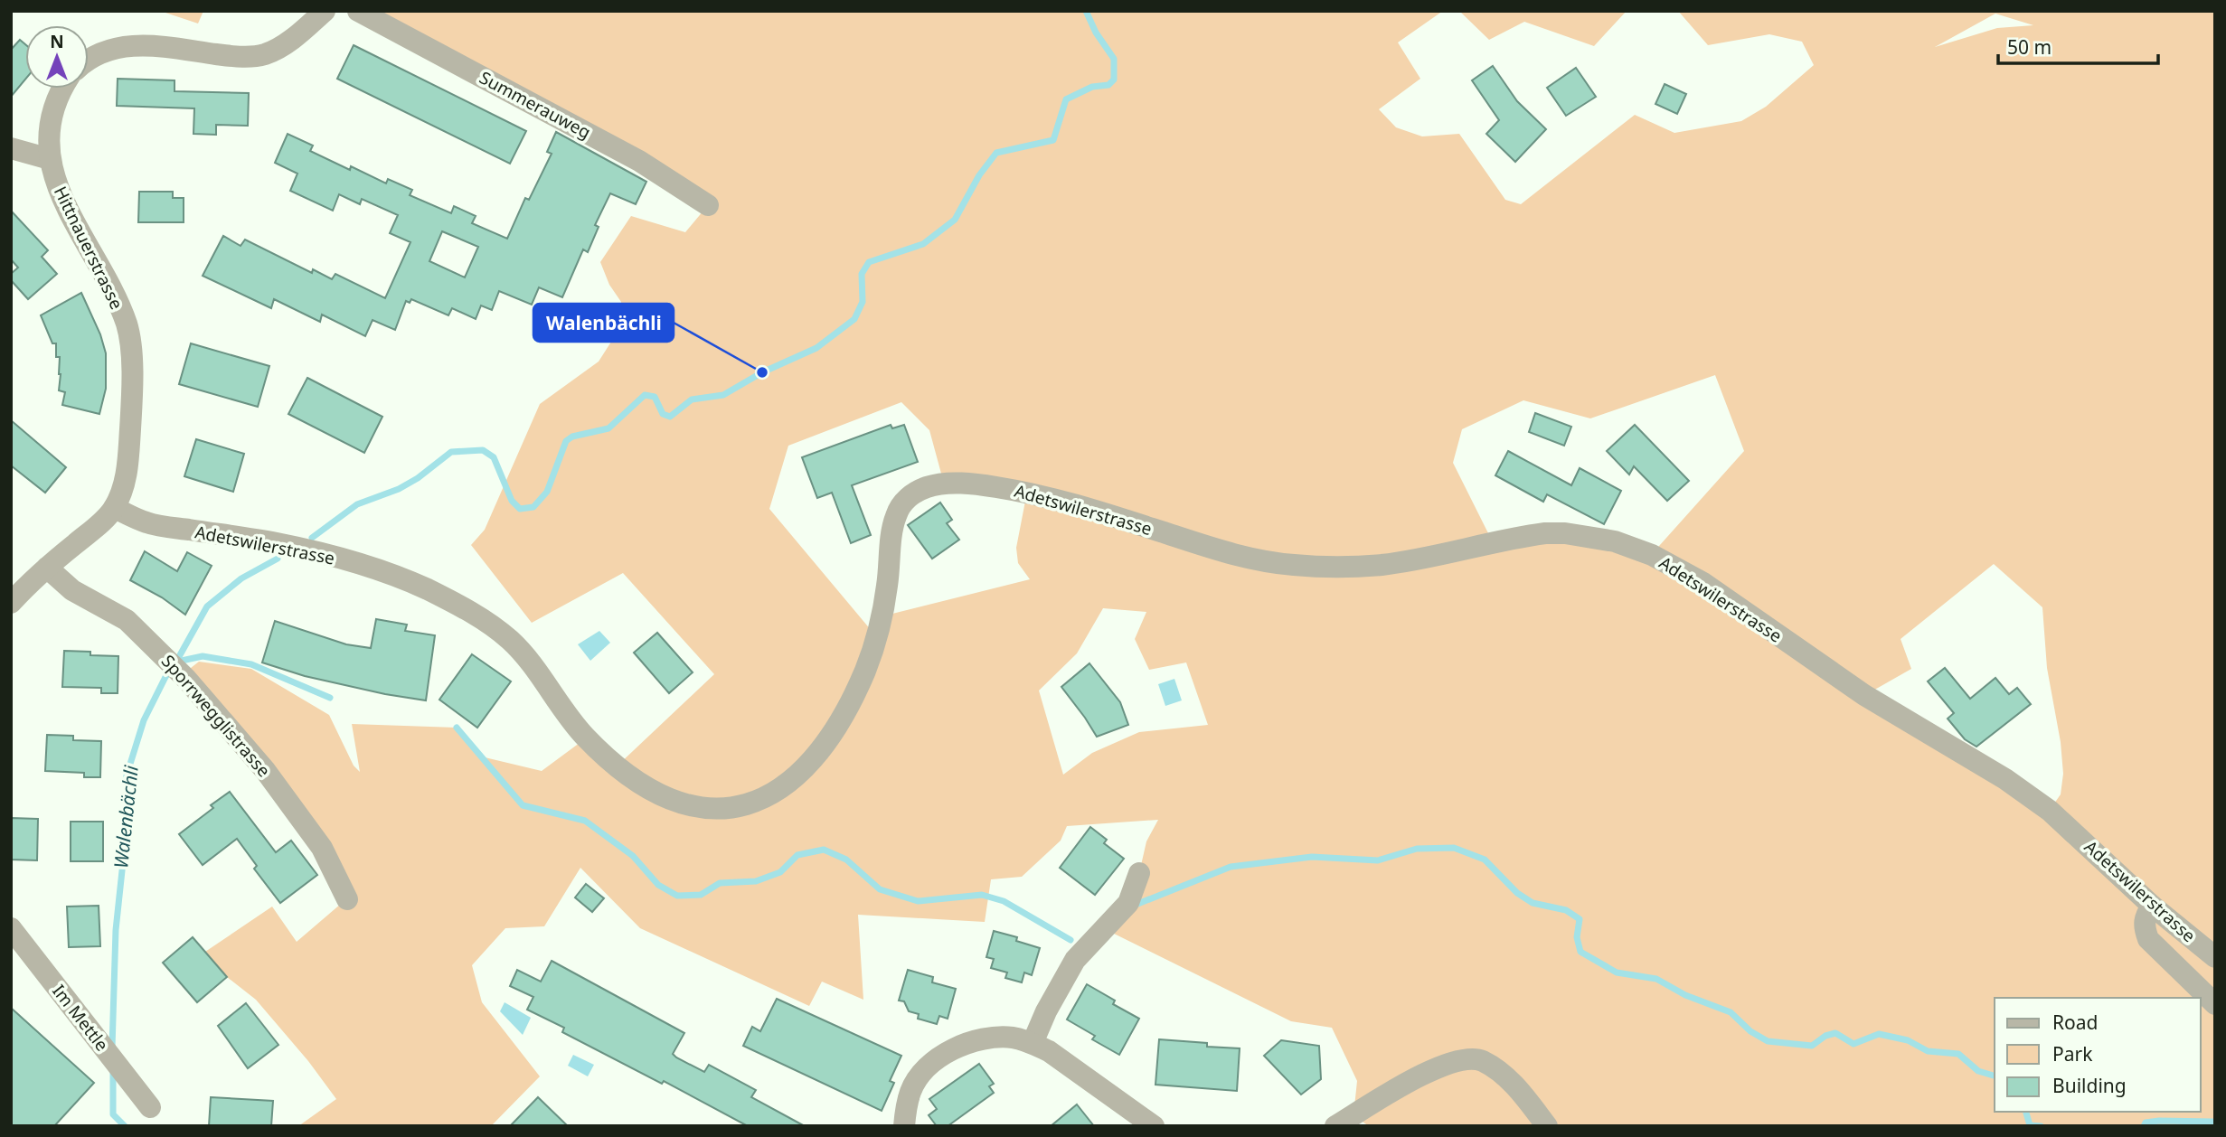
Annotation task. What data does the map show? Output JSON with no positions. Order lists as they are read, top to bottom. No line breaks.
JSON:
{"streets":{"street":["Summerauweg","Hittnauerstrasse","Adetswilerstrasse","Sporrwegglistrasse","Im Mettle"]},"crossings":[["Hittnauerstrasse","Adetswilerstrasse"],["Hittnauerstrasse","Sporrwegglistrasse"]],"water":["Walenbächli"],"places":["Walenbächli"],"legend":["Road","Park","Building"],"scale_bar":"50 m","north":"top"}
